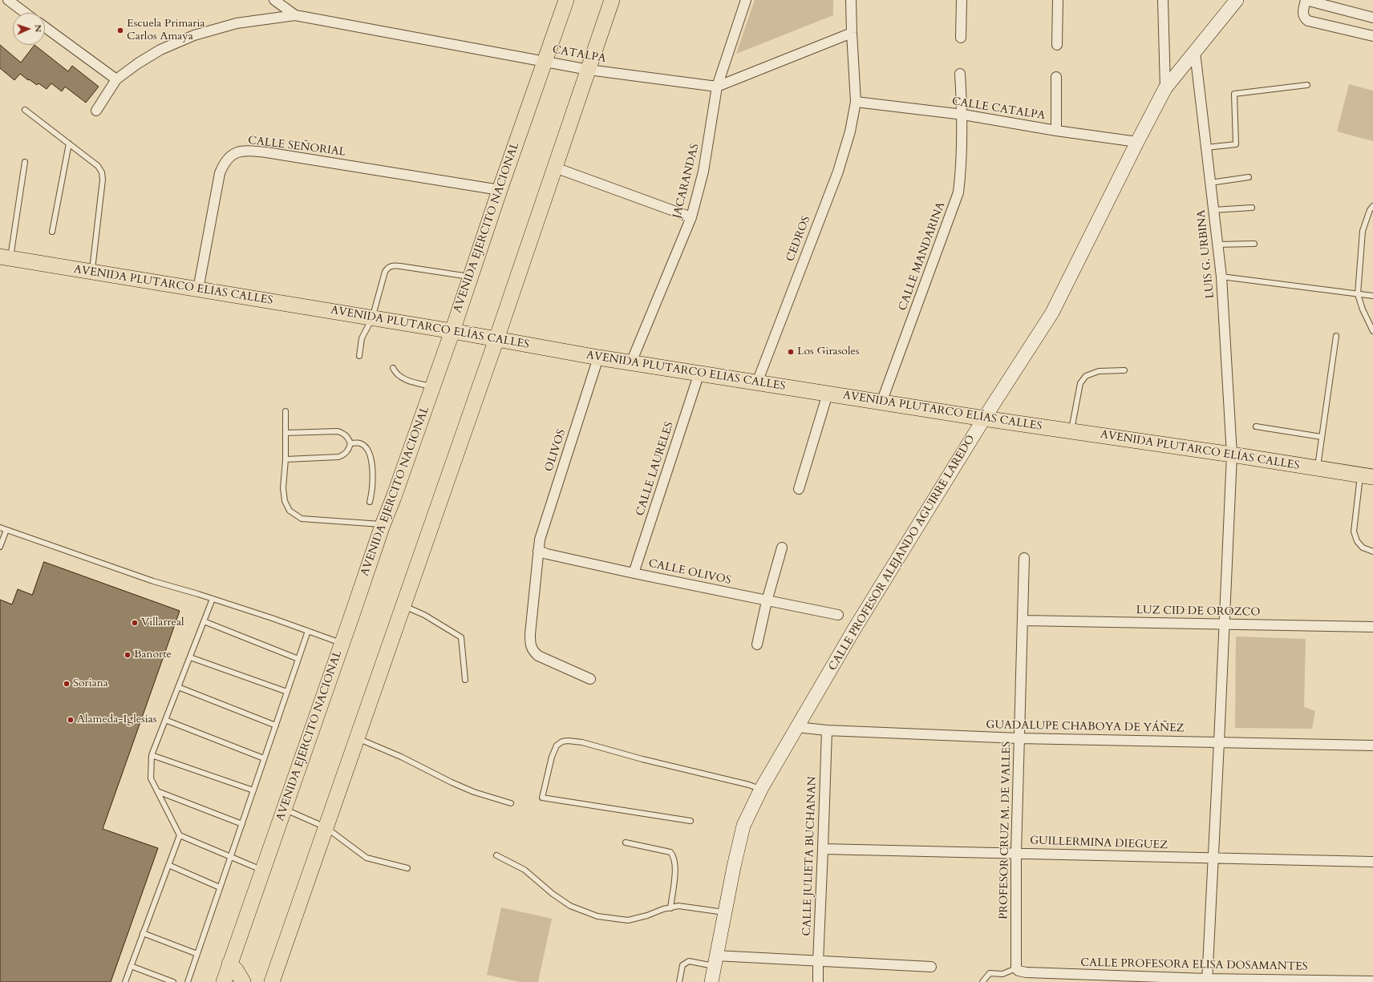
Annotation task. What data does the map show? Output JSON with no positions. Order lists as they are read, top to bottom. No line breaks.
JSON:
{"streets":{"main road":["AVENIDA EJERCITO NACIONAL","AVENIDA PLUTARCO ELÍAS CALLES"],"street":["CATALPA","CALLE CATALPA","CALLE SEÑORIAL","JACARANDAS","CEDROS","LUIS G. URBINA","CALLE MANDARINA","OLIVOS","CALLE LAURELES","CALLE PROFESOR ALEJANDO AGUIRRE LAREDO","CALLE OLIVOS","LUZ CID DE OROZCO","GUADALUPE CHABOYA DE YÁÑEZ","PROFESOR CRUZ M. DE VALLES","GUILLERMINA DIEGUEZ","CALLE JULIETA BUCHANAN","CALLE PROFESORA ELISA DOSAMANTES"]},"crossings":[["CATALPA","JACARANDAS"],["CATALPA","AVENIDA EJERCITO NACIONAL"],["CATALPA","CEDROS"],["CALLE CATALPA","CEDROS"],["CALLE CATALPA","CALLE MANDARINA"],["CALLE CATALPA","CALLE PROFESOR ALEJANDO AGUIRRE LAREDO"],["CALLE SEÑORIAL","AVENIDA EJERCITO NACIONAL"],["CALLE SEÑORIAL","AVENIDA PLUTARCO ELÍAS CALLES"],["JACARANDAS","AVENIDA PLUTARCO ELÍAS CALLES"],["AVENIDA EJERCITO NACIONAL","AVENIDA PLUTARCO ELÍAS CALLES"],["CEDROS","AVENIDA PLUTARCO ELÍAS CALLES"],["LUIS G. URBINA","AVENIDA PLUTARCO ELÍAS CALLES"],["LUIS G. URBINA","CALLE PROFESOR ALEJANDO AGUIRRE LAREDO"],["LUIS G. URBINA","LUZ CID DE OROZCO"],["LUIS G. URBINA","GUADALUPE CHABOYA DE YÁÑEZ"],["LUIS G. URBINA","GUILLERMINA DIEGUEZ"],["LUIS G. URBINA","CALLE PROFESORA ELISA DOSAMANTES"],["CALLE MANDARINA","AVENIDA PLUTARCO ELÍAS CALLES"],["AVENIDA PLUTARCO ELÍAS CALLES","OLIVOS"],["AVENIDA PLUTARCO ELÍAS CALLES","CALLE LAURELES"],["AVENIDA PLUTARCO ELÍAS CALLES","CALLE PROFESOR ALEJANDO AGUIRRE LAREDO"],["OLIVOS","CALLE OLIVOS"],["CALLE LAURELES","CALLE OLIVOS"],["CALLE PROFESOR ALEJANDO AGUIRRE LAREDO","GUADALUPE CHABOYA DE YÁÑEZ"],["LUZ CID DE OROZCO","PROFESOR CRUZ M. DE VALLES"],["GUADALUPE CHABOYA DE YÁÑEZ","PROFESOR CRUZ M. DE VALLES"],["GUADALUPE CHABOYA DE YÁÑEZ","CALLE JULIETA BUCHANAN"],["PROFESOR CRUZ M. DE VALLES","GUILLERMINA DIEGUEZ"],["PROFESOR CRUZ M. DE VALLES","CALLE PROFESORA ELISA DOSAMANTES"],["GUILLERMINA DIEGUEZ","CALLE JULIETA BUCHANAN"]],"places":["Escuela Primaria Carlos Amaya","Los Girasoles","Villarreal","Banorte","Soriana","Alameda-Iglesias"],"north":"right"}
